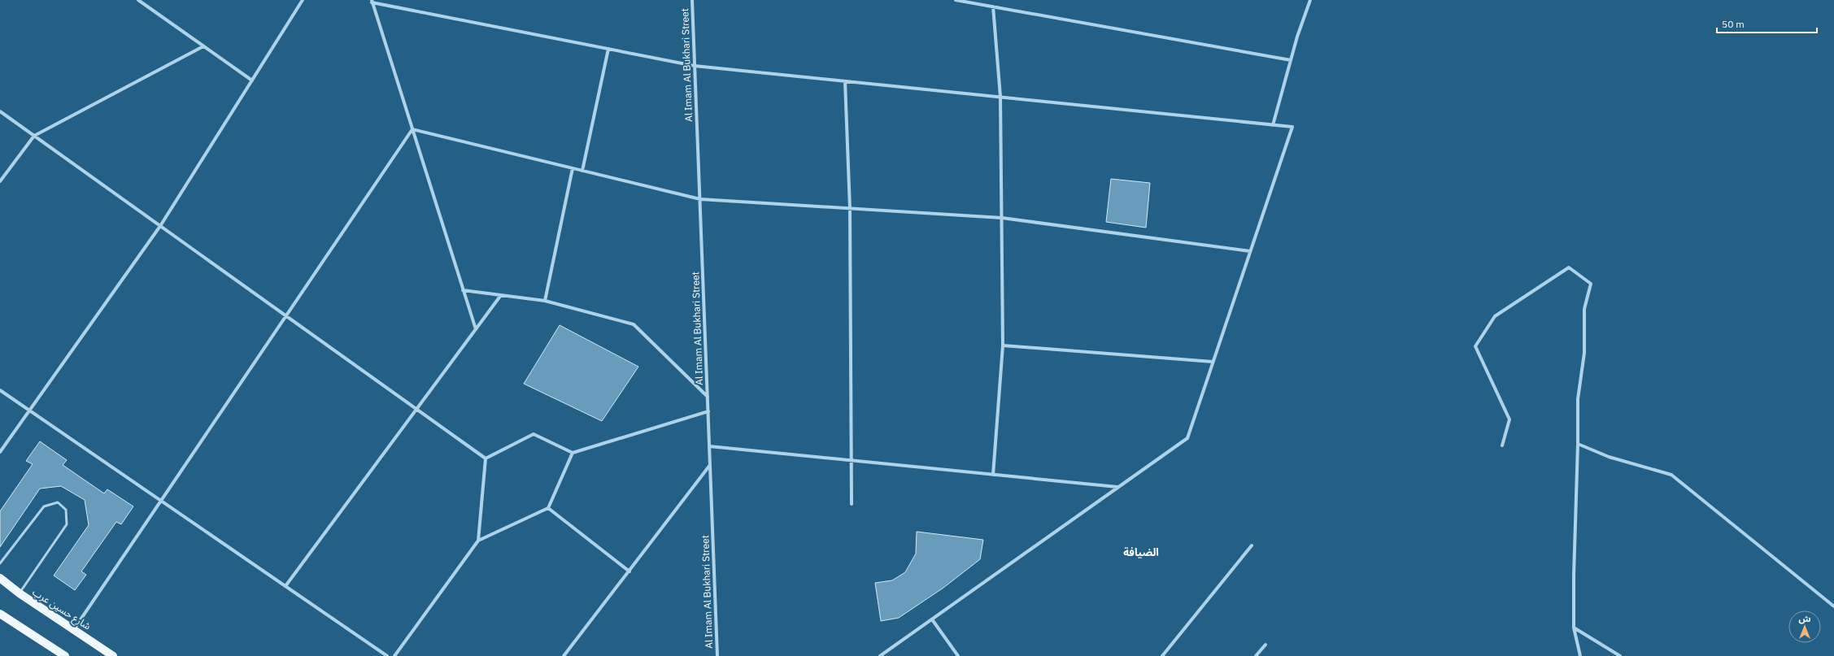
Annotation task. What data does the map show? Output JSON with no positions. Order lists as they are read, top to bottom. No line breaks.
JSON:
{"streets":{"main road":["شارع حسين عرب"],"street":["Al Imam Al Bukhari Street"]},"districts":["الضيافة"],"scale_bar":"50 m","north":"top"}
